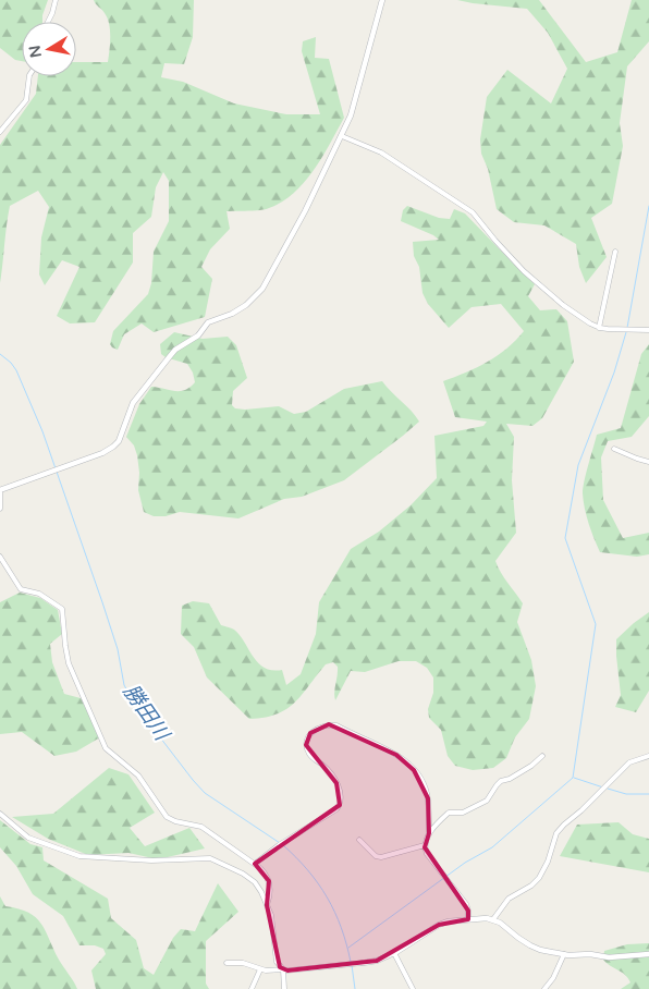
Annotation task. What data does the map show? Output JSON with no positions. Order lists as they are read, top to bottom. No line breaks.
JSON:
{"water":["勝田川"],"north":"left"}
